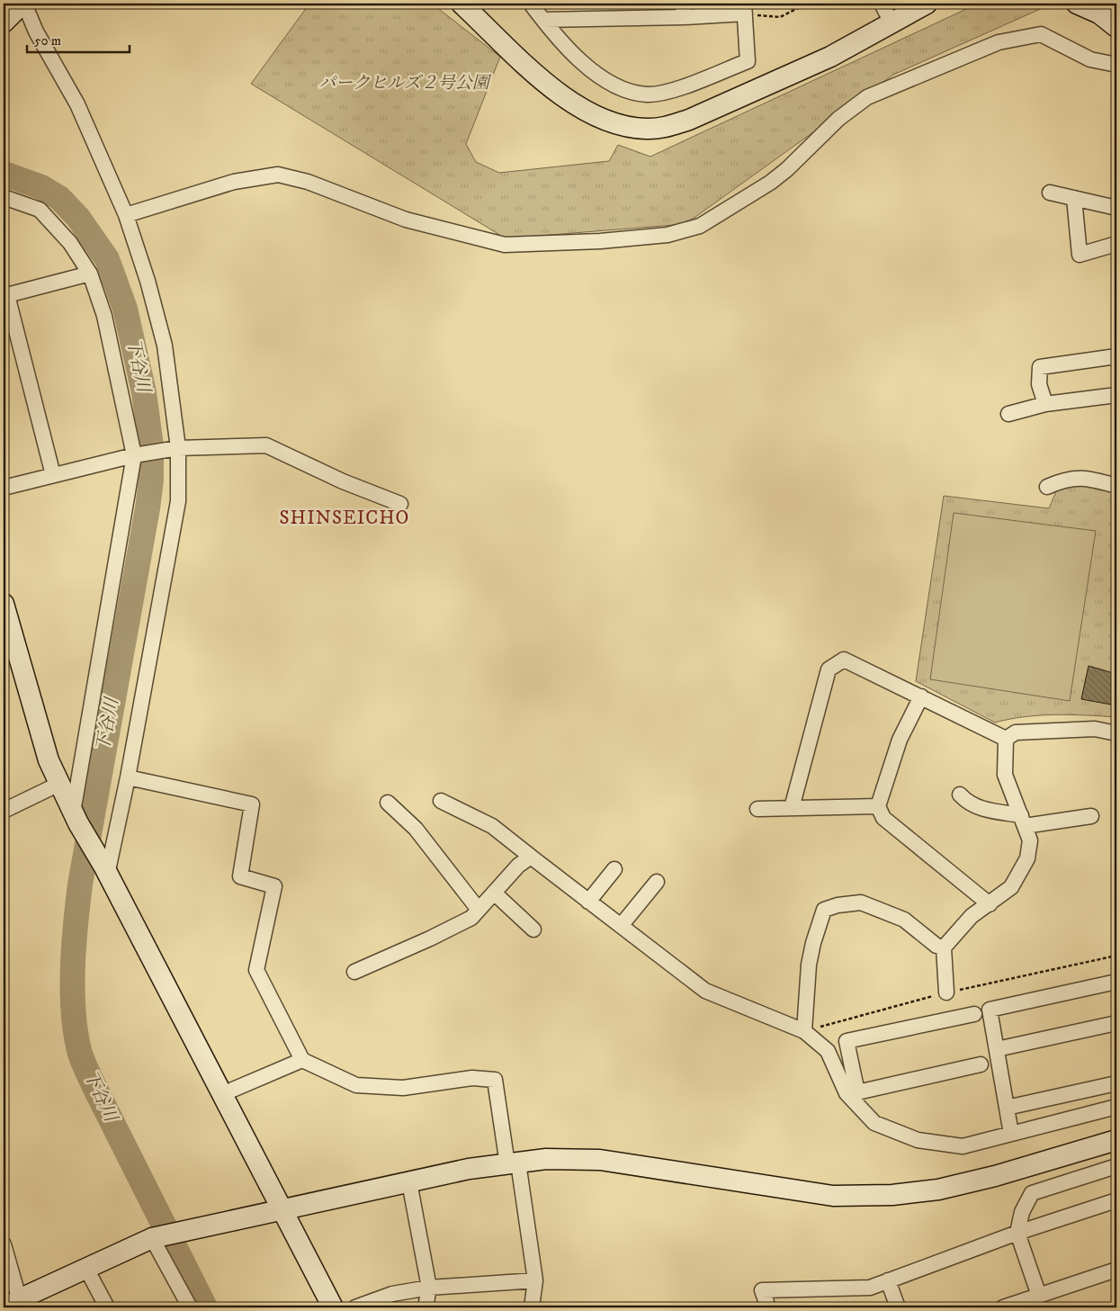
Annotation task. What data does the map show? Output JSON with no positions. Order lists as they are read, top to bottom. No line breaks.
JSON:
{"districts":["SHINSEICHO"],"water":["下谷川"],"parks":["パークヒルズ２号公園"],"scale_bar":"50 m"}
